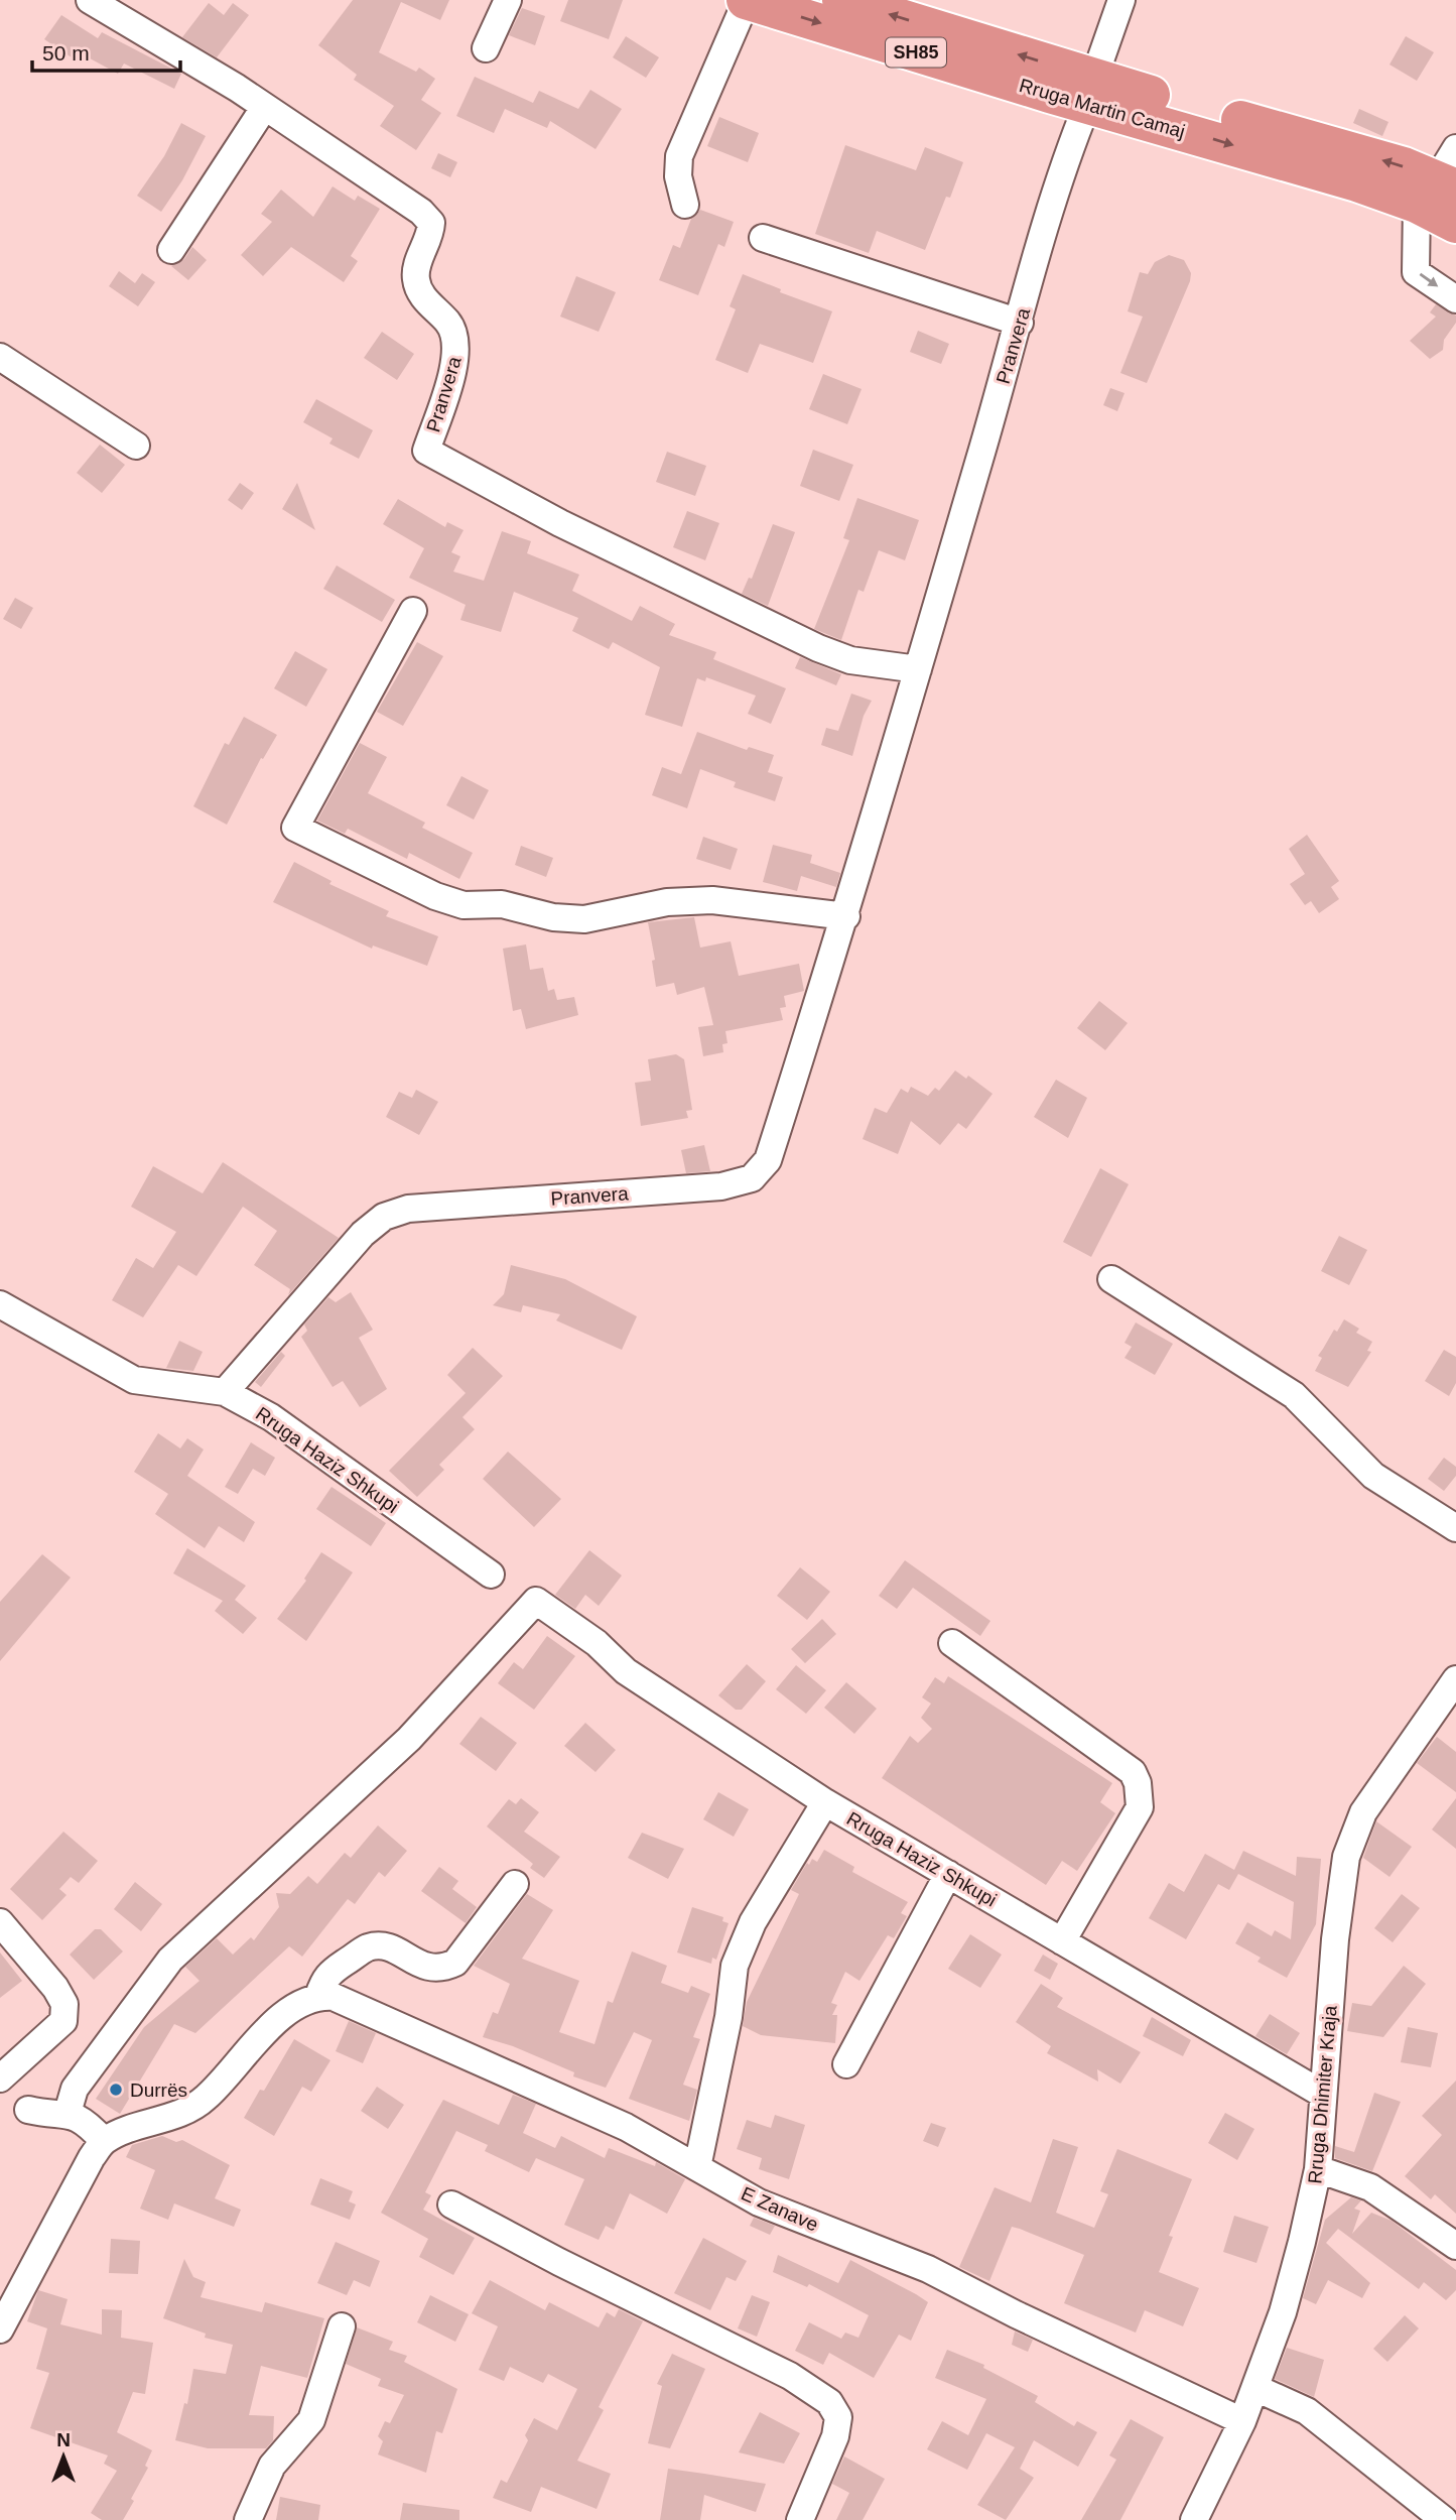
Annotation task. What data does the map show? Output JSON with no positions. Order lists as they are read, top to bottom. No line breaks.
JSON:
{"streets":{"highway":["SH85","Rruga Martin Camaj"],"street":["Pranvera","Rruga Haziz Shkupi","Rruga Dhimiter Kraja","E Zanave"]},"crossings":[["Rruga Martin Camaj","Pranvera"],["Pranvera","Rruga Haziz Shkupi"],["Rruga Haziz Shkupi","Rruga Dhimiter Kraja"],["Rruga Dhimiter Kraja","E Zanave"]],"places":["Durrës"],"scale_bar":"50 m","north":"top"}
